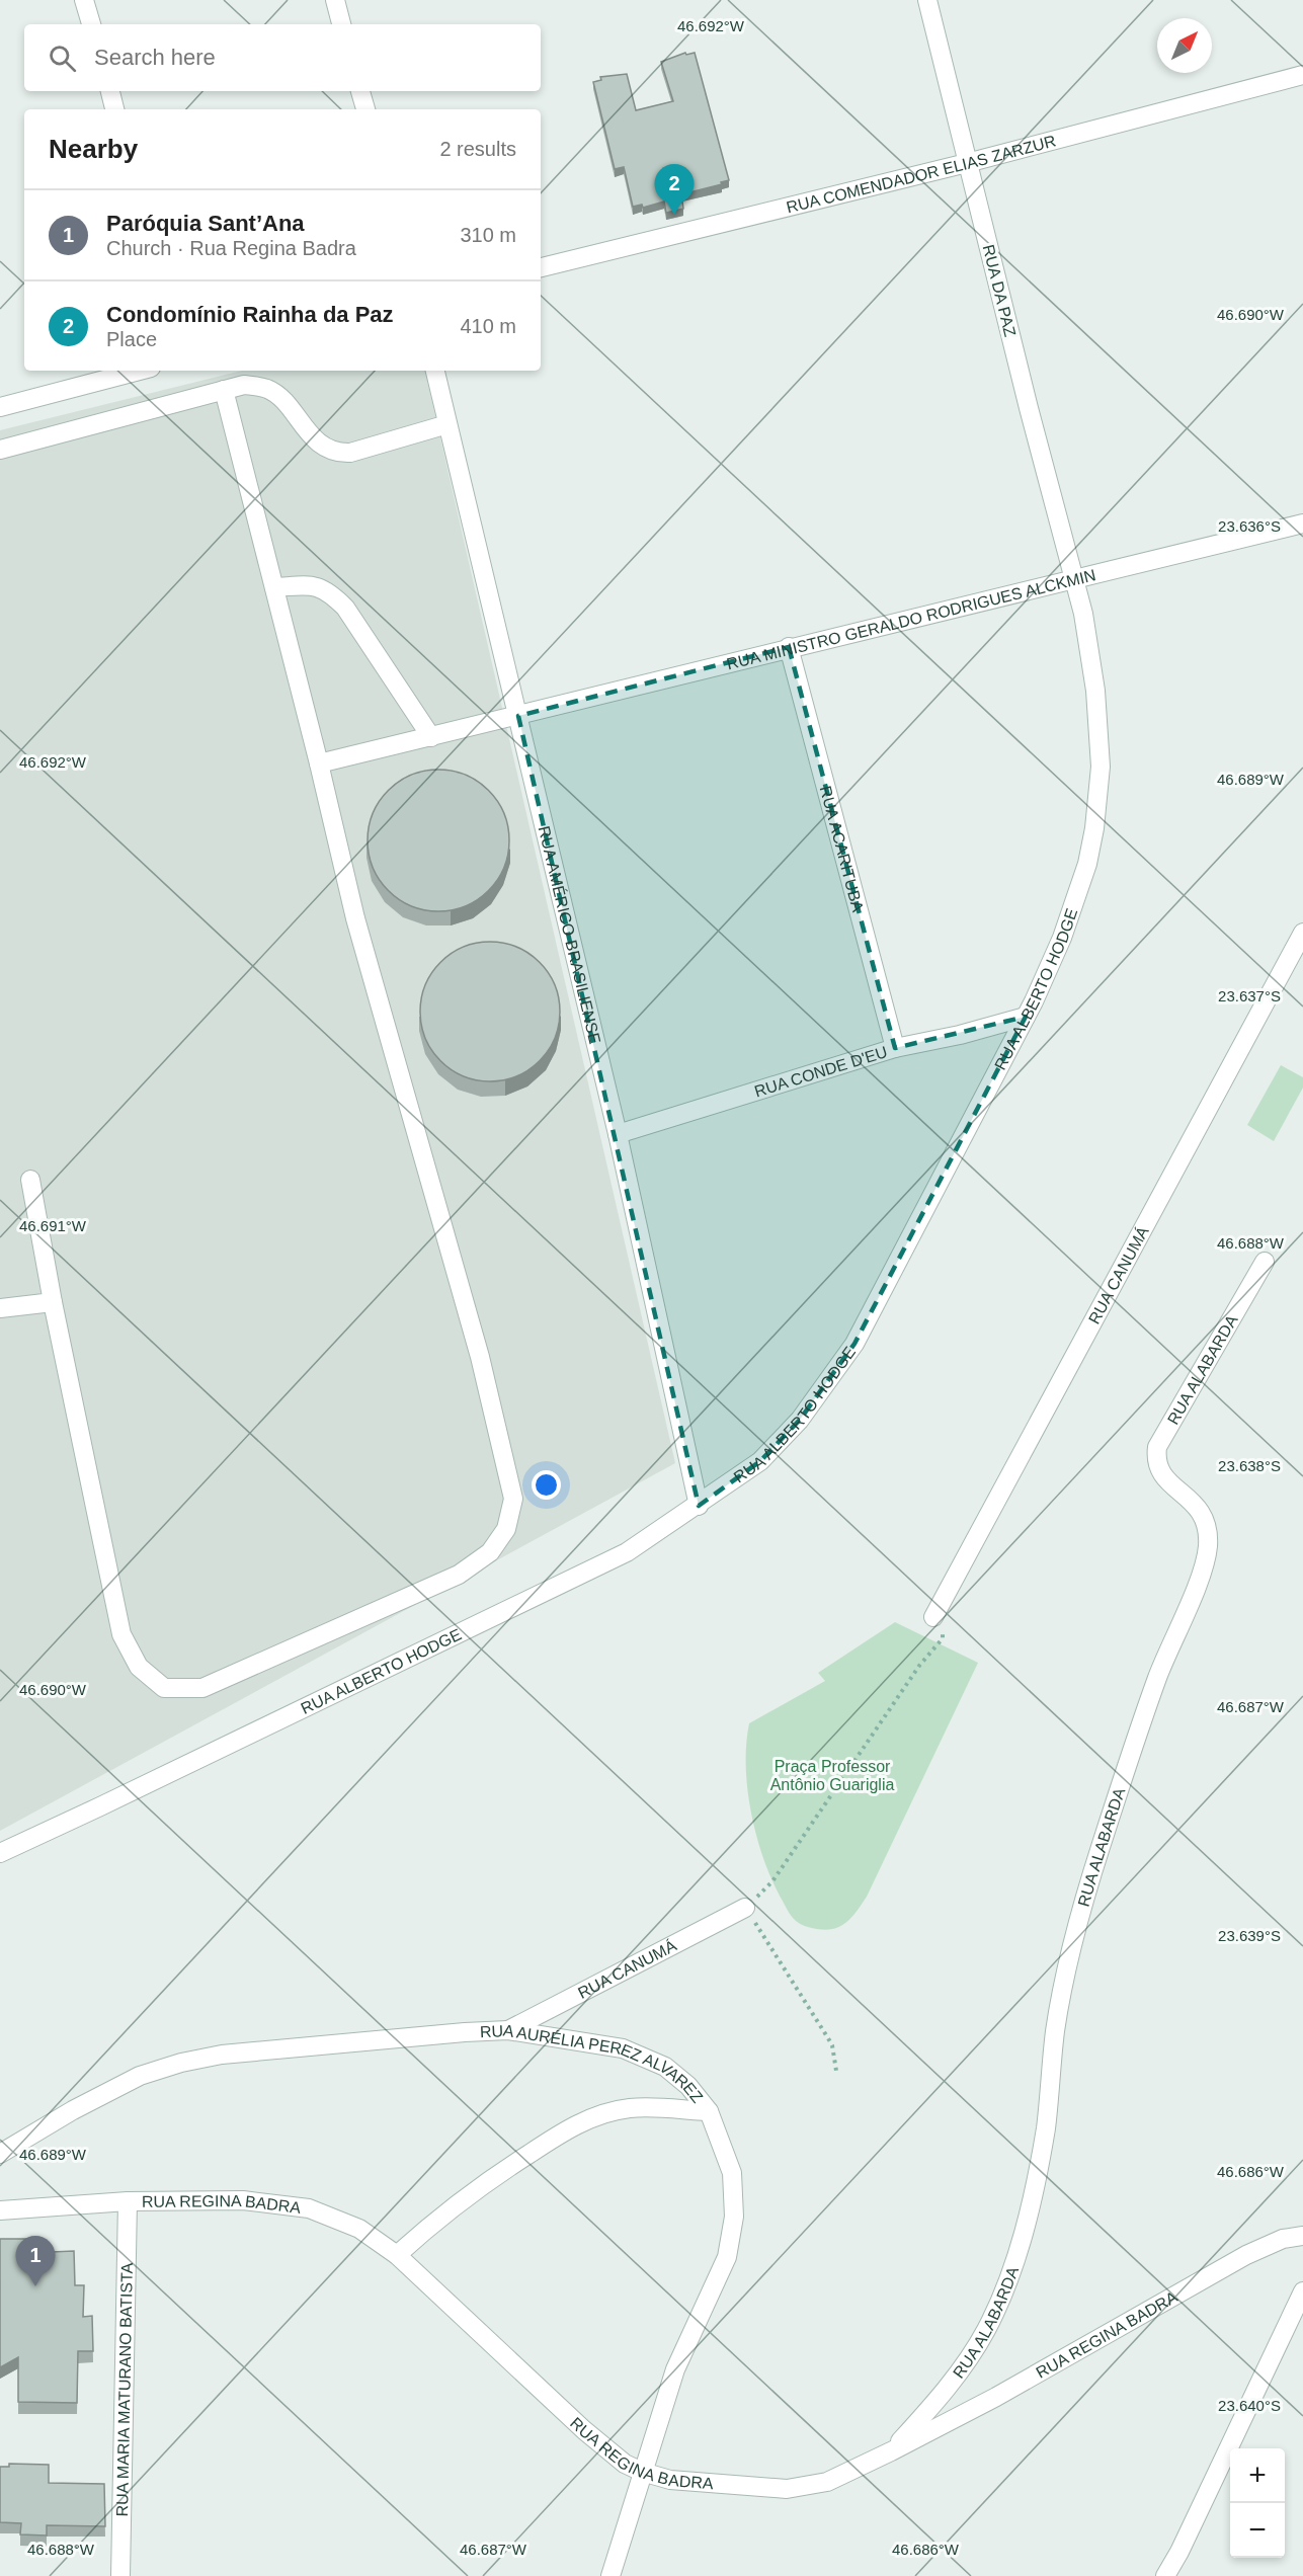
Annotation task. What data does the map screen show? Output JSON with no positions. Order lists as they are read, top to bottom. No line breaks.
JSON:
{"streets":{"street":["RUA COMENDADOR ELIAS ZARZUR","RUA DA PAZ","RUA MINISTRO GERALDO RODRIGUES ALCKMIN","RUA ACARITUBA","RUA AMÉRICO BRASILIENSE","RUA ALBERTO HODGE","RUA CONDE D'EU","RUA CANUMÁ","RUA ALABARDA","RUA AURÉLIA PEREZ ALVAREZ","RUA REGINA BADRA","RUA MARIA MATURANO BATISTA"]},"crossings":[["RUA COMENDADOR ELIAS ZARZUR","RUA DA PAZ"],["RUA DA PAZ","RUA MINISTRO GERALDO RODRIGUES ALCKMIN"],["RUA DA PAZ","RUA ALBERTO HODGE"],["RUA MINISTRO GERALDO RODRIGUES ALCKMIN","RUA ACARITUBA"],["RUA MINISTRO GERALDO RODRIGUES ALCKMIN","RUA AMÉRICO BRASILIENSE"],["RUA MINISTRO GERALDO RODRIGUES ALCKMIN","RUA ALBERTO HODGE"],["RUA ACARITUBA","RUA CONDE D'EU"],["RUA AMÉRICO BRASILIENSE","RUA ALBERTO HODGE"],["RUA AMÉRICO BRASILIENSE","RUA CONDE D'EU"],["RUA ALBERTO HODGE","RUA CONDE D'EU"],["RUA CANUMÁ","RUA AURÉLIA PEREZ ALVAREZ"],["RUA ALABARDA","RUA REGINA BADRA"],["RUA AURÉLIA PEREZ ALVAREZ","RUA REGINA BADRA"],["RUA REGINA BADRA","RUA MARIA MATURANO BATISTA"]],"parks":["Praça Professor Antônio Guariglia"],"north":"top right","page":{"search":"Search here","heading":["Nearby","2 results"],"pins":["2","1"],"list":[{"mark":"1","name":"Paróquia Sant’Ana","note":"Church · Rua Regina Badra","value":"310 m"},{"mark":"2","name":"Condomínio Rainha da Paz","note":"Place","value":"410 m"}],"map_buttons":["+","−"]},"coordinates":["46.692°W","46.690°W","23.636°S","46.689°W","23.637°S","46.691°W","46.688°W","23.638°S","46.687°W","23.639°S","46.686°W","23.640°S"]}
